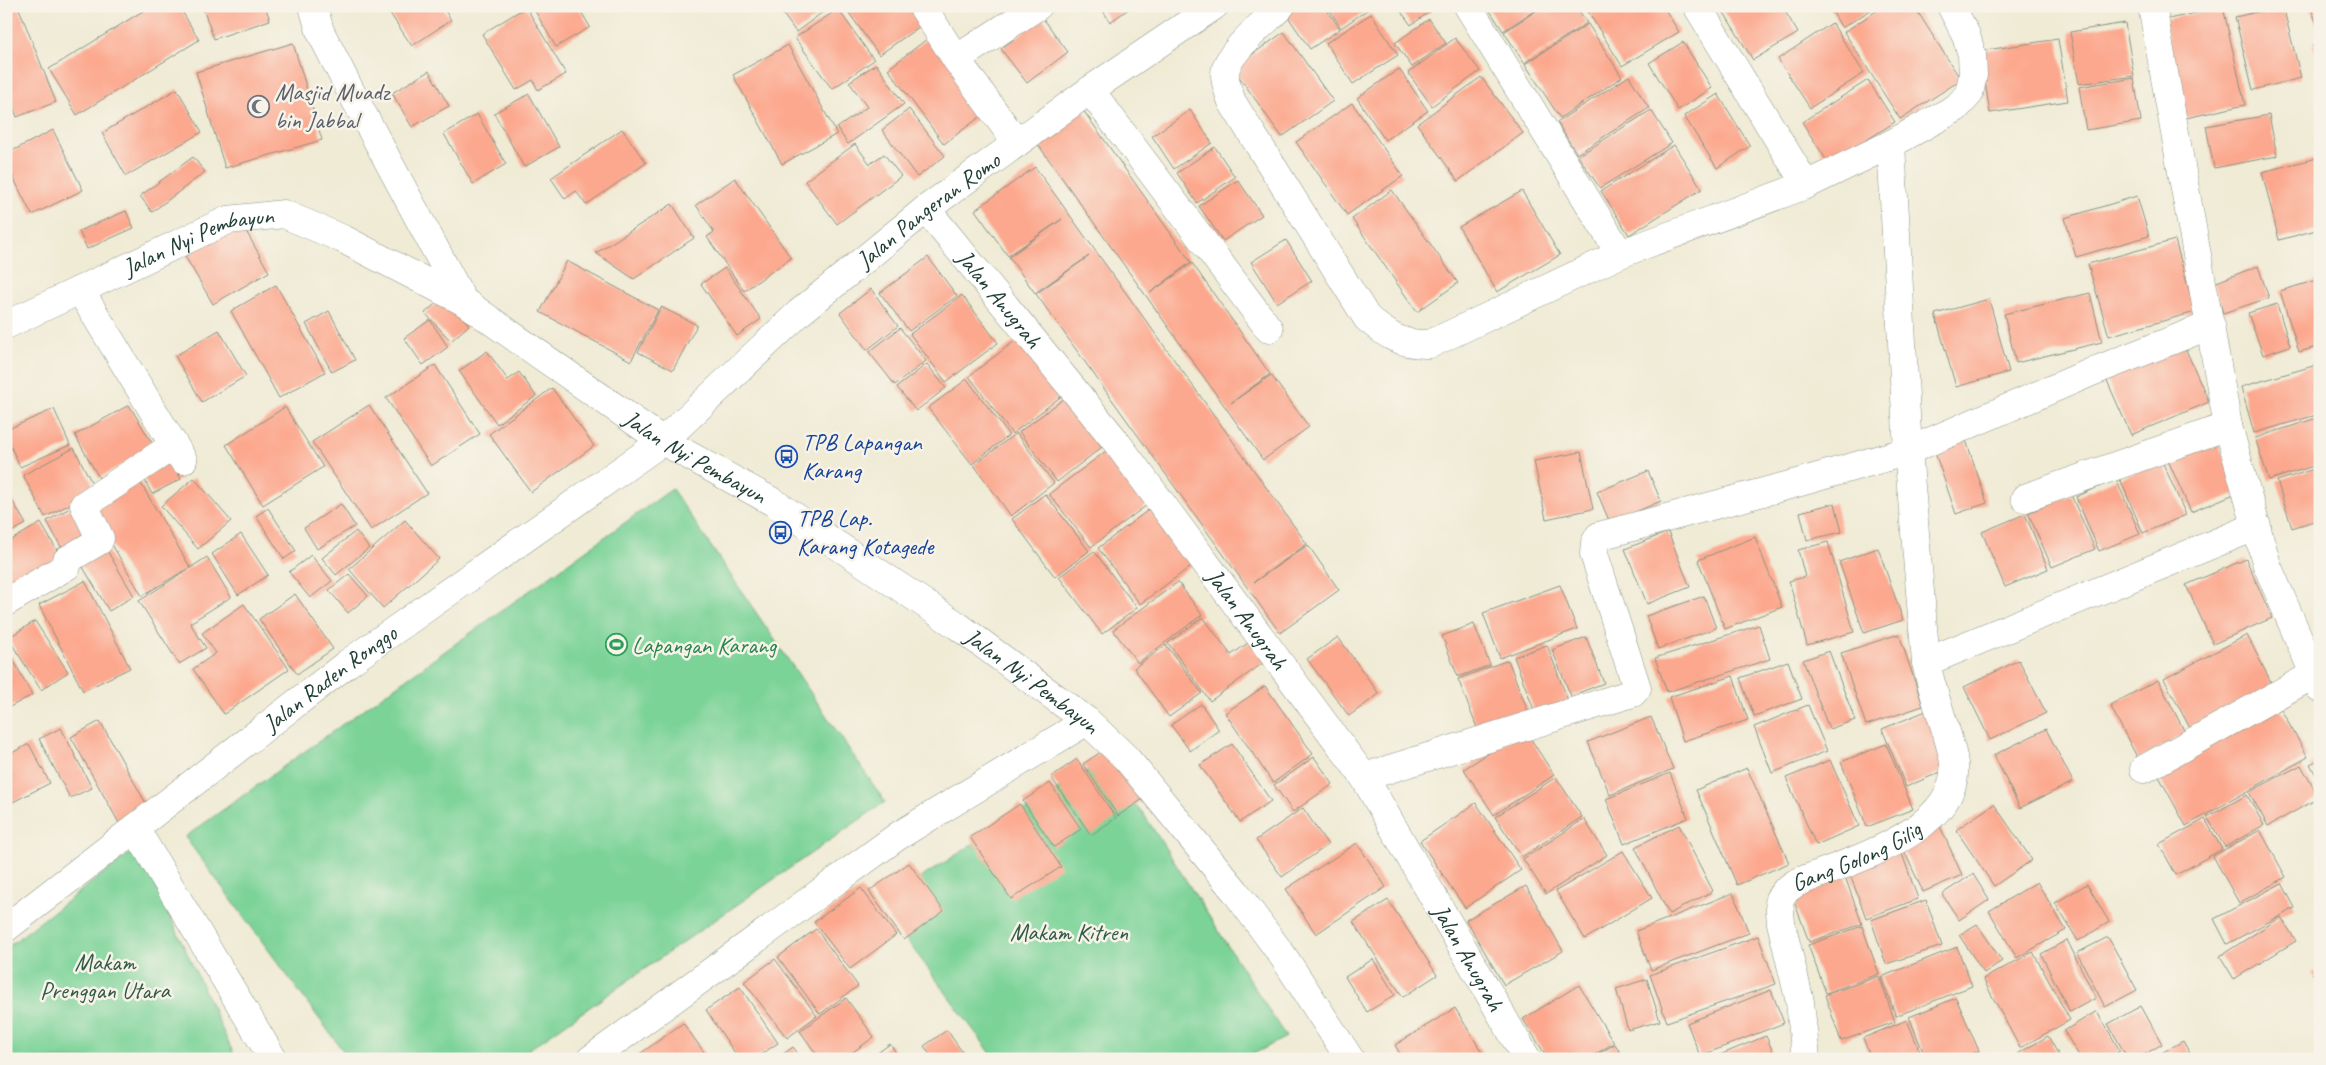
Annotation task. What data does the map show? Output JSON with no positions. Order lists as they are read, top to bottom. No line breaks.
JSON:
{"streets":{"street":["Jalan Pangeran Romo","Jalan Nyi Pembayun","Jalan Anugrah","Jalan Raden Ronggo","Gang Golong Gilig"]},"crossings":[["Jalan Pangeran Romo","Jalan Nyi Pembayun"],["Jalan Pangeran Romo","Jalan Anugrah"],["Jalan Pangeran Romo","Jalan Raden Ronggo"],["Jalan Nyi Pembayun","Jalan Raden Ronggo"]],"parks":["Makam Kitren","Makam Prenggan Utara"],"places":{"mosque":["Masjid Muadz bin Jabbal"],"bus stop":["TPB Lapangan Karang","TPB Lap. Karang Kotagede"],"sports":["Lapangan Karang"]}}
